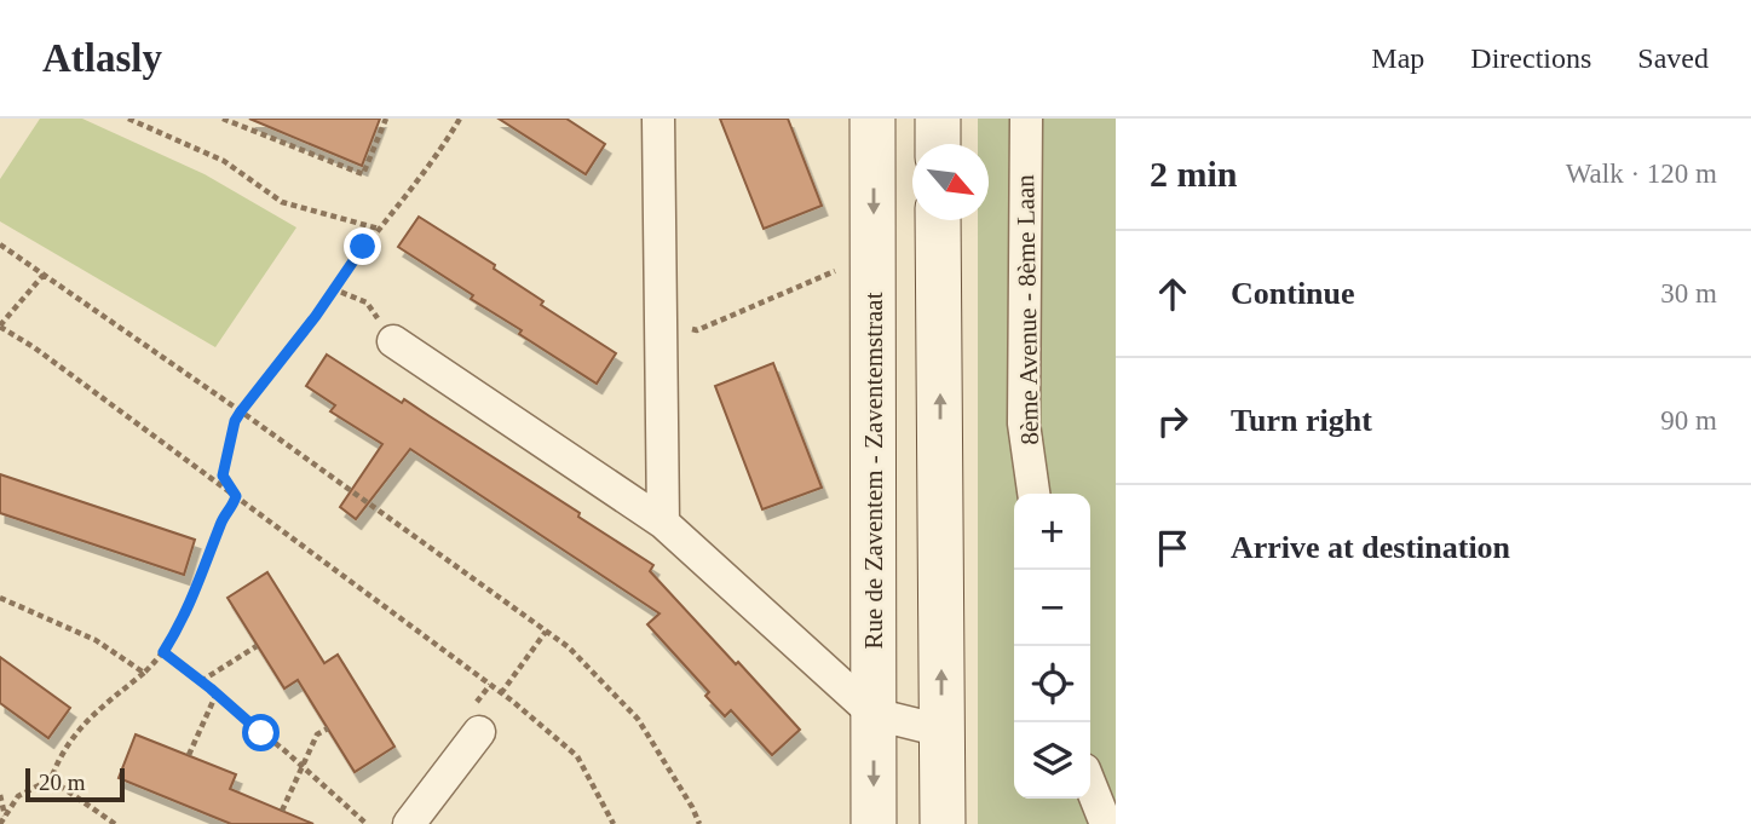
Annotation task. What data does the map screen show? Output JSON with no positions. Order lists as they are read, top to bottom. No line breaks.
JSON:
{"streets":{"main road":["Rue de Zaventem - Zaventemstraat"],"street":["8ème Avenue - 8ème Laan"]},"scale_bar":"20 m","north":"bottom right","page":{"header":"Atlasly","nav":["Map","Directions","Saved"],"heading":["2 min","Walk · 120 m"],"list":[["Continue","30 m"],["Turn right","90 m"],"Arrive at destination"],"map_buttons":["+","−"],"scale":"20 m"}}
